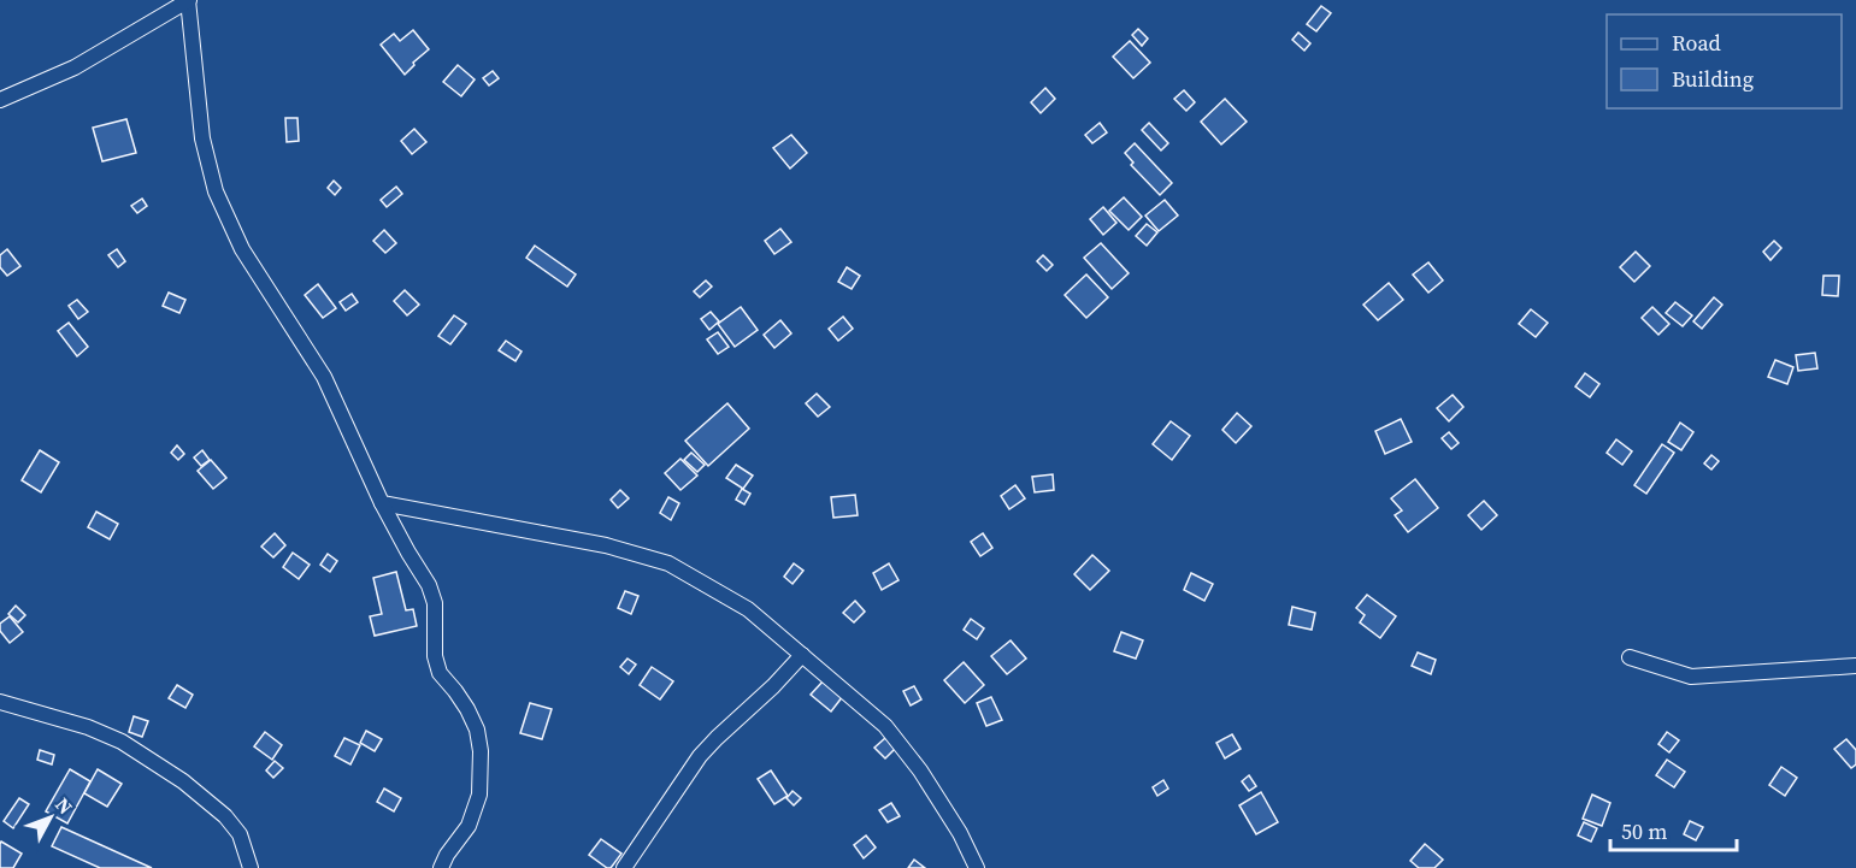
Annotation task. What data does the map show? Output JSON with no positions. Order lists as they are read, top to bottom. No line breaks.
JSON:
{"legend":["Road","Building"],"scale_bar":"50 m","north":"top right"}
